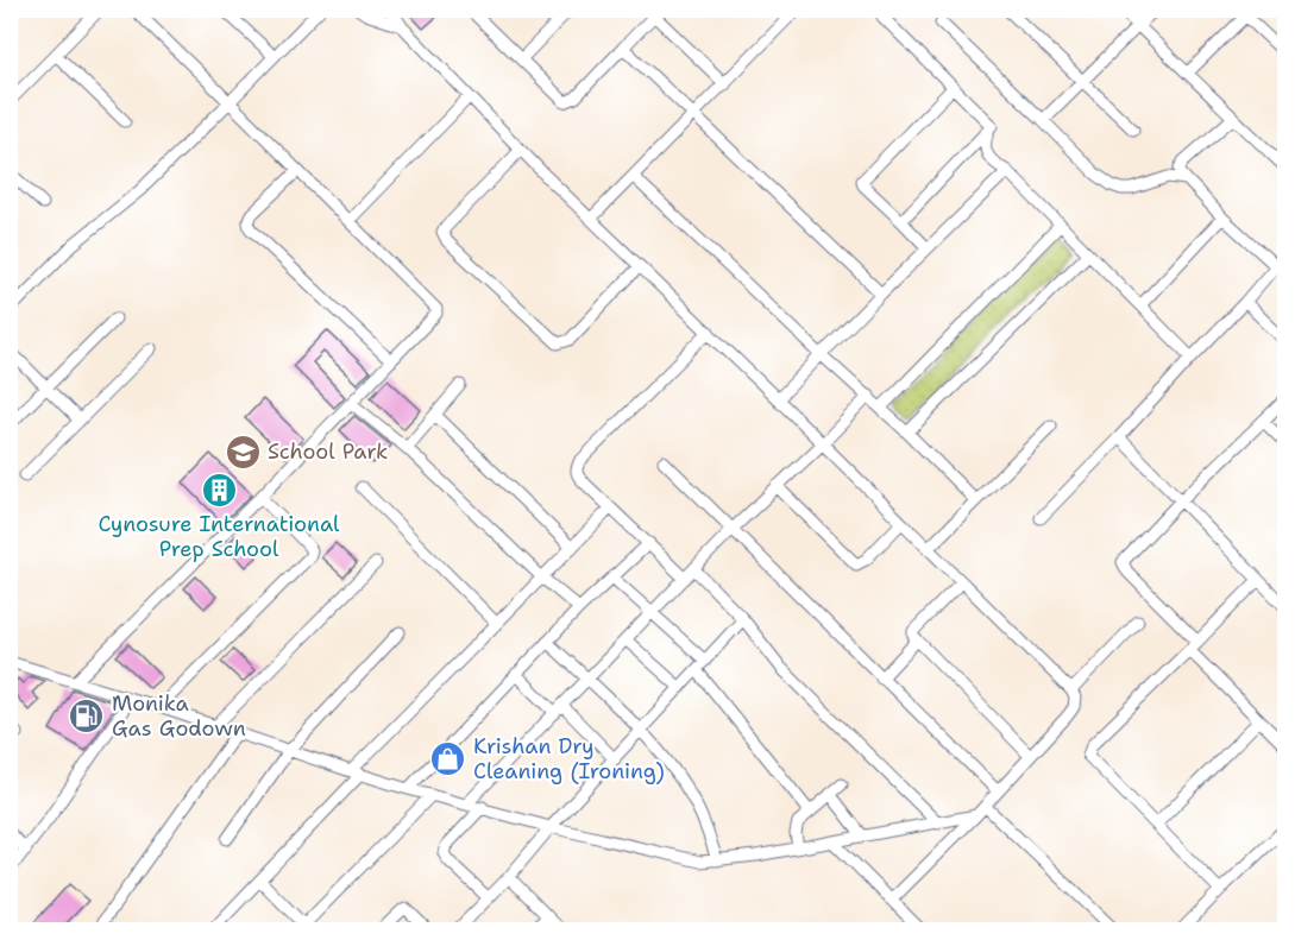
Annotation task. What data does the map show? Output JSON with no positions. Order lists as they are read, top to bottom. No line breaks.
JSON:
{"places":{"school or university":["School Park"],"building":["Cynosure International Prep School"],"fuel station":["Monika Gas Godown"],"shop":["Krishan Dry Cleaning (Ironing)"]}}
